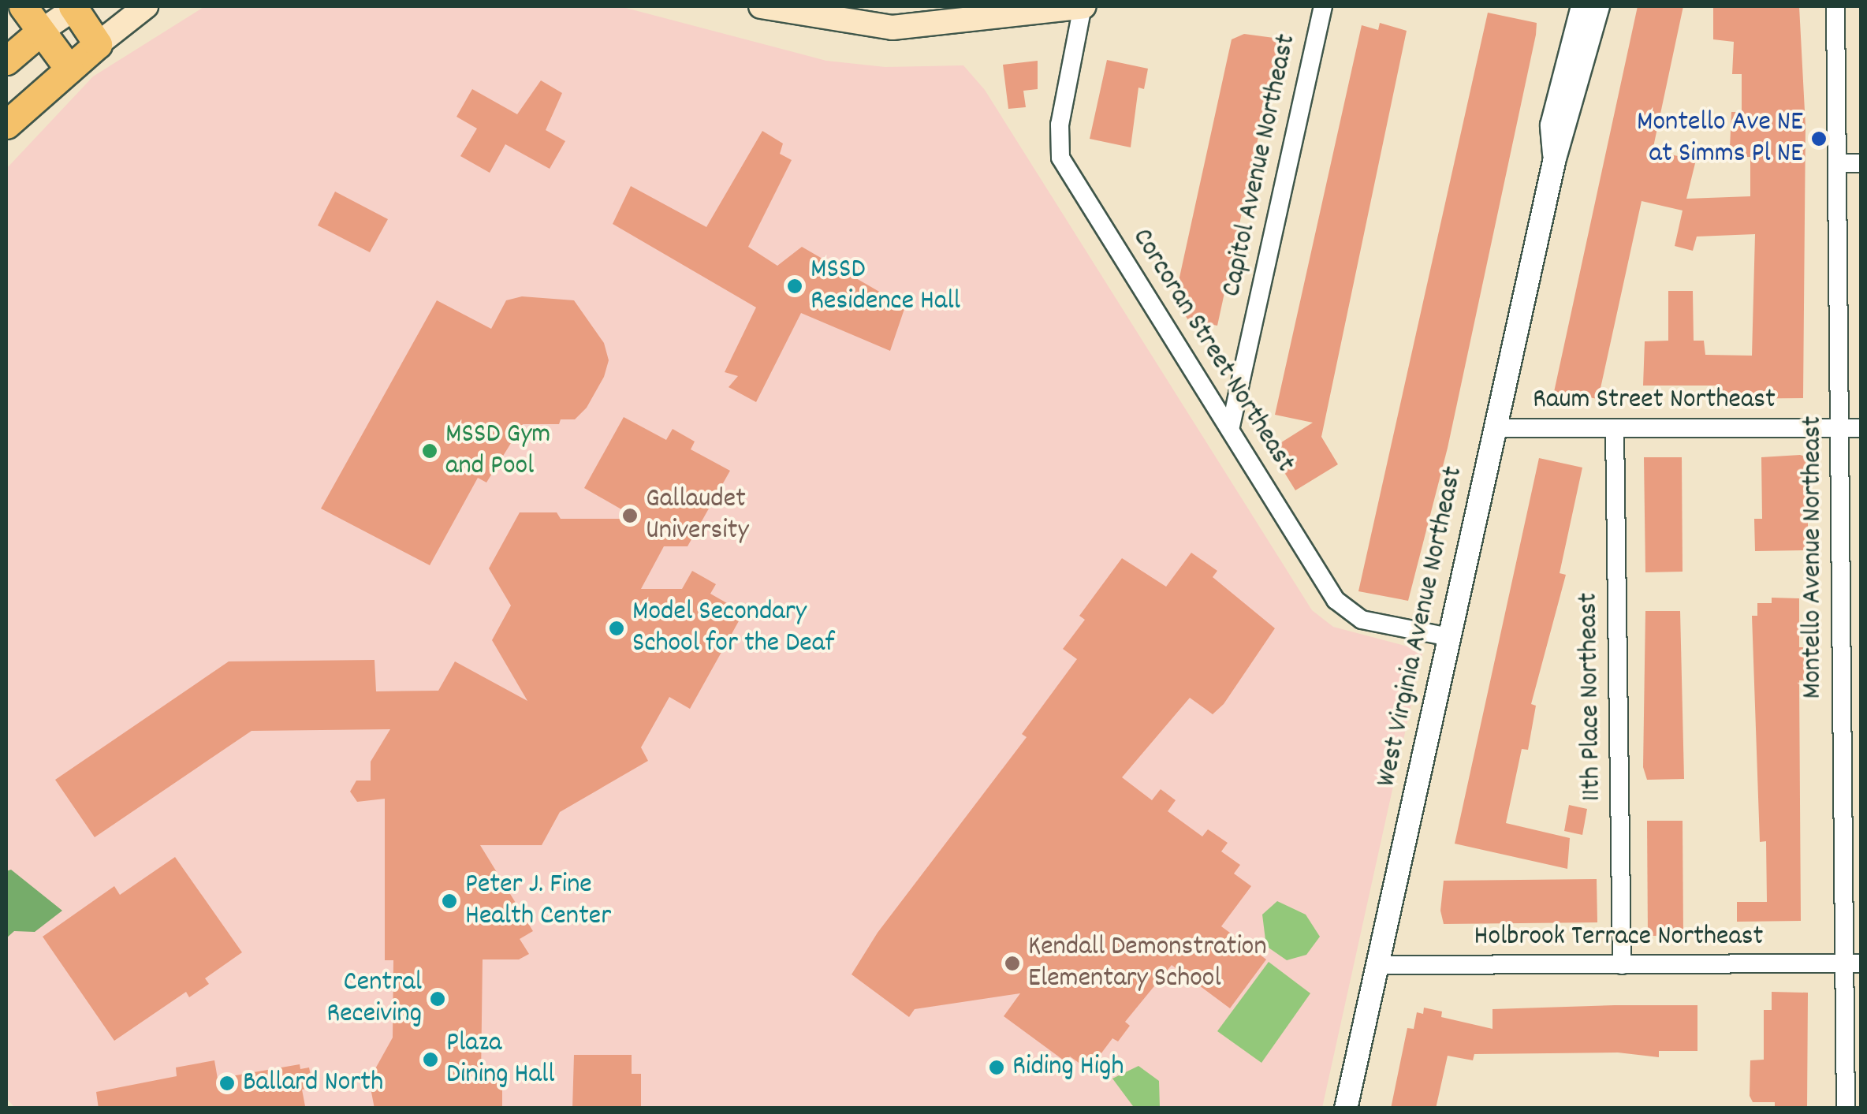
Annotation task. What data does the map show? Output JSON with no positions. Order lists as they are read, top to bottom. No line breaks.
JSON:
{"streets":{"street":["Capitol Avenue Northeast","Corcoran Street Northeast","Raum Street Northeast","Montello Avenue Northeast","West Virginia Avenue Northeast","11th Place Northeast","Holbrook Terrace Northeast"]},"crossings":[["Capitol Avenue Northeast","Corcoran Street Northeast"],["Corcoran Street Northeast","West Virginia Avenue Northeast"],["Raum Street Northeast","Montello Avenue Northeast"],["Raum Street Northeast","West Virginia Avenue Northeast"],["Raum Street Northeast","11th Place Northeast"],["Montello Avenue Northeast","Holbrook Terrace Northeast"],["West Virginia Avenue Northeast","Holbrook Terrace Northeast"],["11th Place Northeast","Holbrook Terrace Northeast"]],"places":["Montello Ave NE at Simms Pl NE","MSSD Residence Hall","MSSD Gym and Pool","Gallaudet University","Model Secondary School for the Deaf","Peter J. Fine Health Center","Kendall Demonstration Elementary School","Central Receiving","Plaza Dining Hall","Riding High","Ballard North"]}
